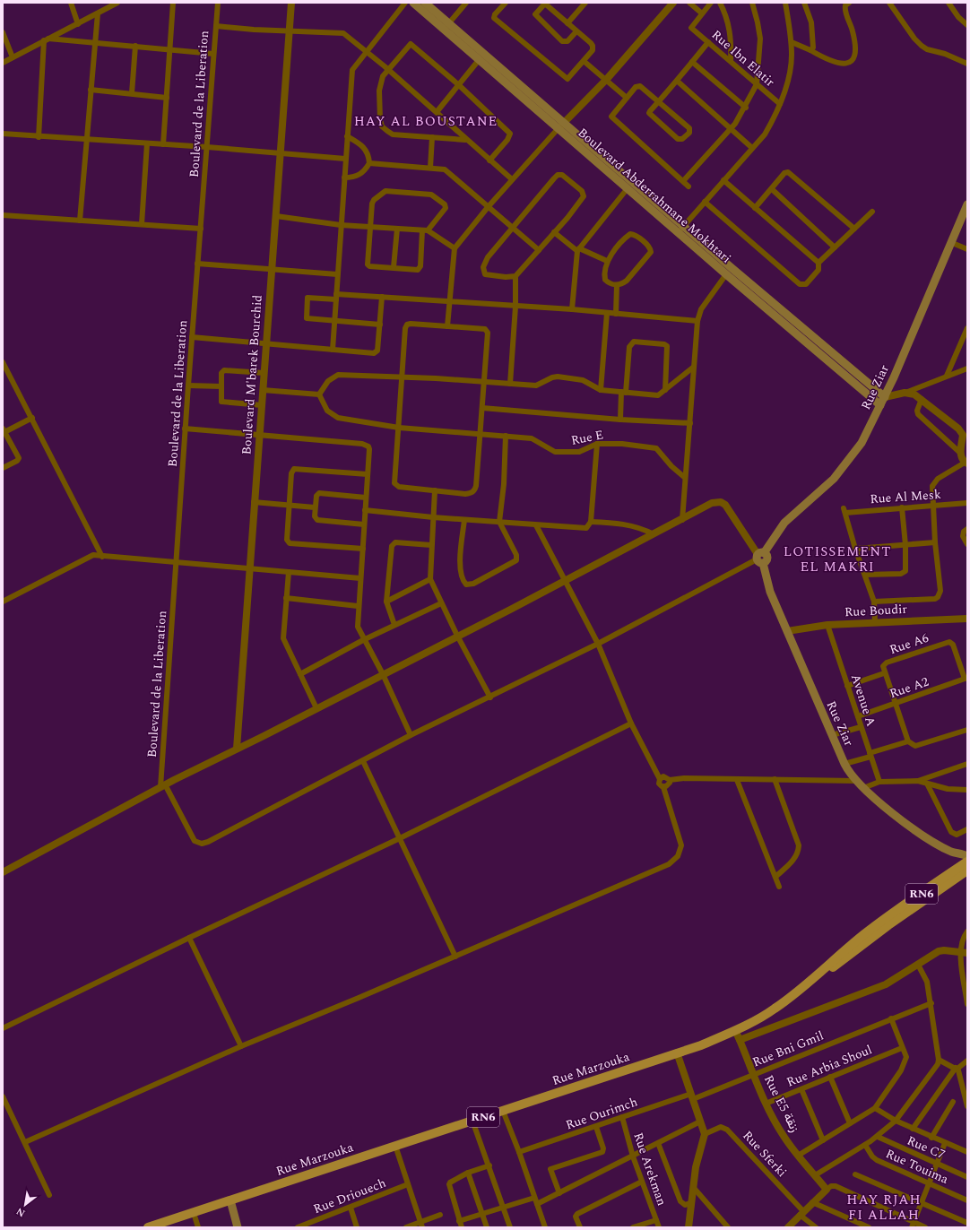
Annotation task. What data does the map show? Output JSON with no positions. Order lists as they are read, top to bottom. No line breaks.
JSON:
{"streets":{"main road":["Boulevard Abderrahmane Mokhtari","Rue Ziar","RN6","Rue Marzouka"],"street":["Rue Ibn Elatir","Boulevard de la Liberation","Boulevard M'barek Bourchid","Rue E","Rue Al Mesk","Rue Boudir","Rue A6","Rue A2","Avenue A","Rue Bni Gmil","Rue Arbia Shoul","Rue E5 زنقة","Rue Ourimch","Rue C7","Rue Sferki","Rue Touima","Rue Arekman","Rue Driouech"]},"crossings":[["Boulevard Abderrahmane Mokhtari","Rue Ziar"],["Rue Ziar","Rue Boudir"],["Rue Ziar","RN6"],["Rue Boudir","Avenue A"],["Rue A6","Rue A2"],["Rue A6","Avenue A"],["Rue A2","Avenue A"],["RN6","Rue Marzouka"],["Rue Bni Gmil","Rue E5 زنقة"],["Rue Bni Gmil","Rue Ourimch"],["Rue Arbia Shoul","Rue E5 زنقة"],["Rue Ourimch","Rue Arekman"]],"districts":["HAY AL BOUSTANE","LOTISSEMENT EL MAKRI","HAY RJAH FI ALLAH"],"north":"bottom left"}
